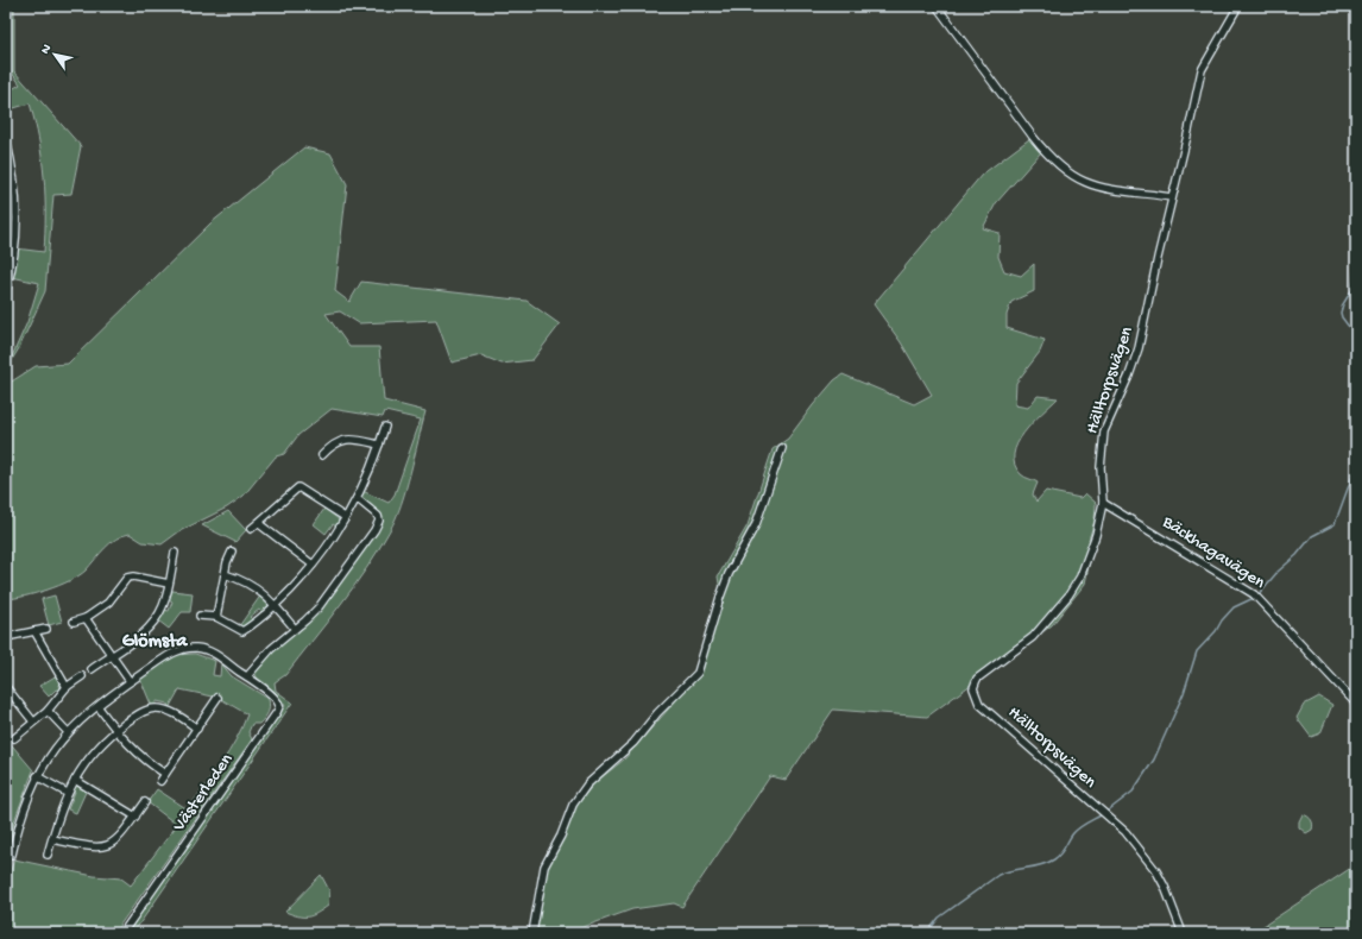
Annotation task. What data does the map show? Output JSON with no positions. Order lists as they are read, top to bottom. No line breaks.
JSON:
{"streets":{"street":["Hälltorpsvägen","Bäckhagavägen","Västerleden"]},"crossings":[["Hälltorpsvägen","Bäckhagavägen"]],"districts":["Glömsta"],"north":"top left"}
